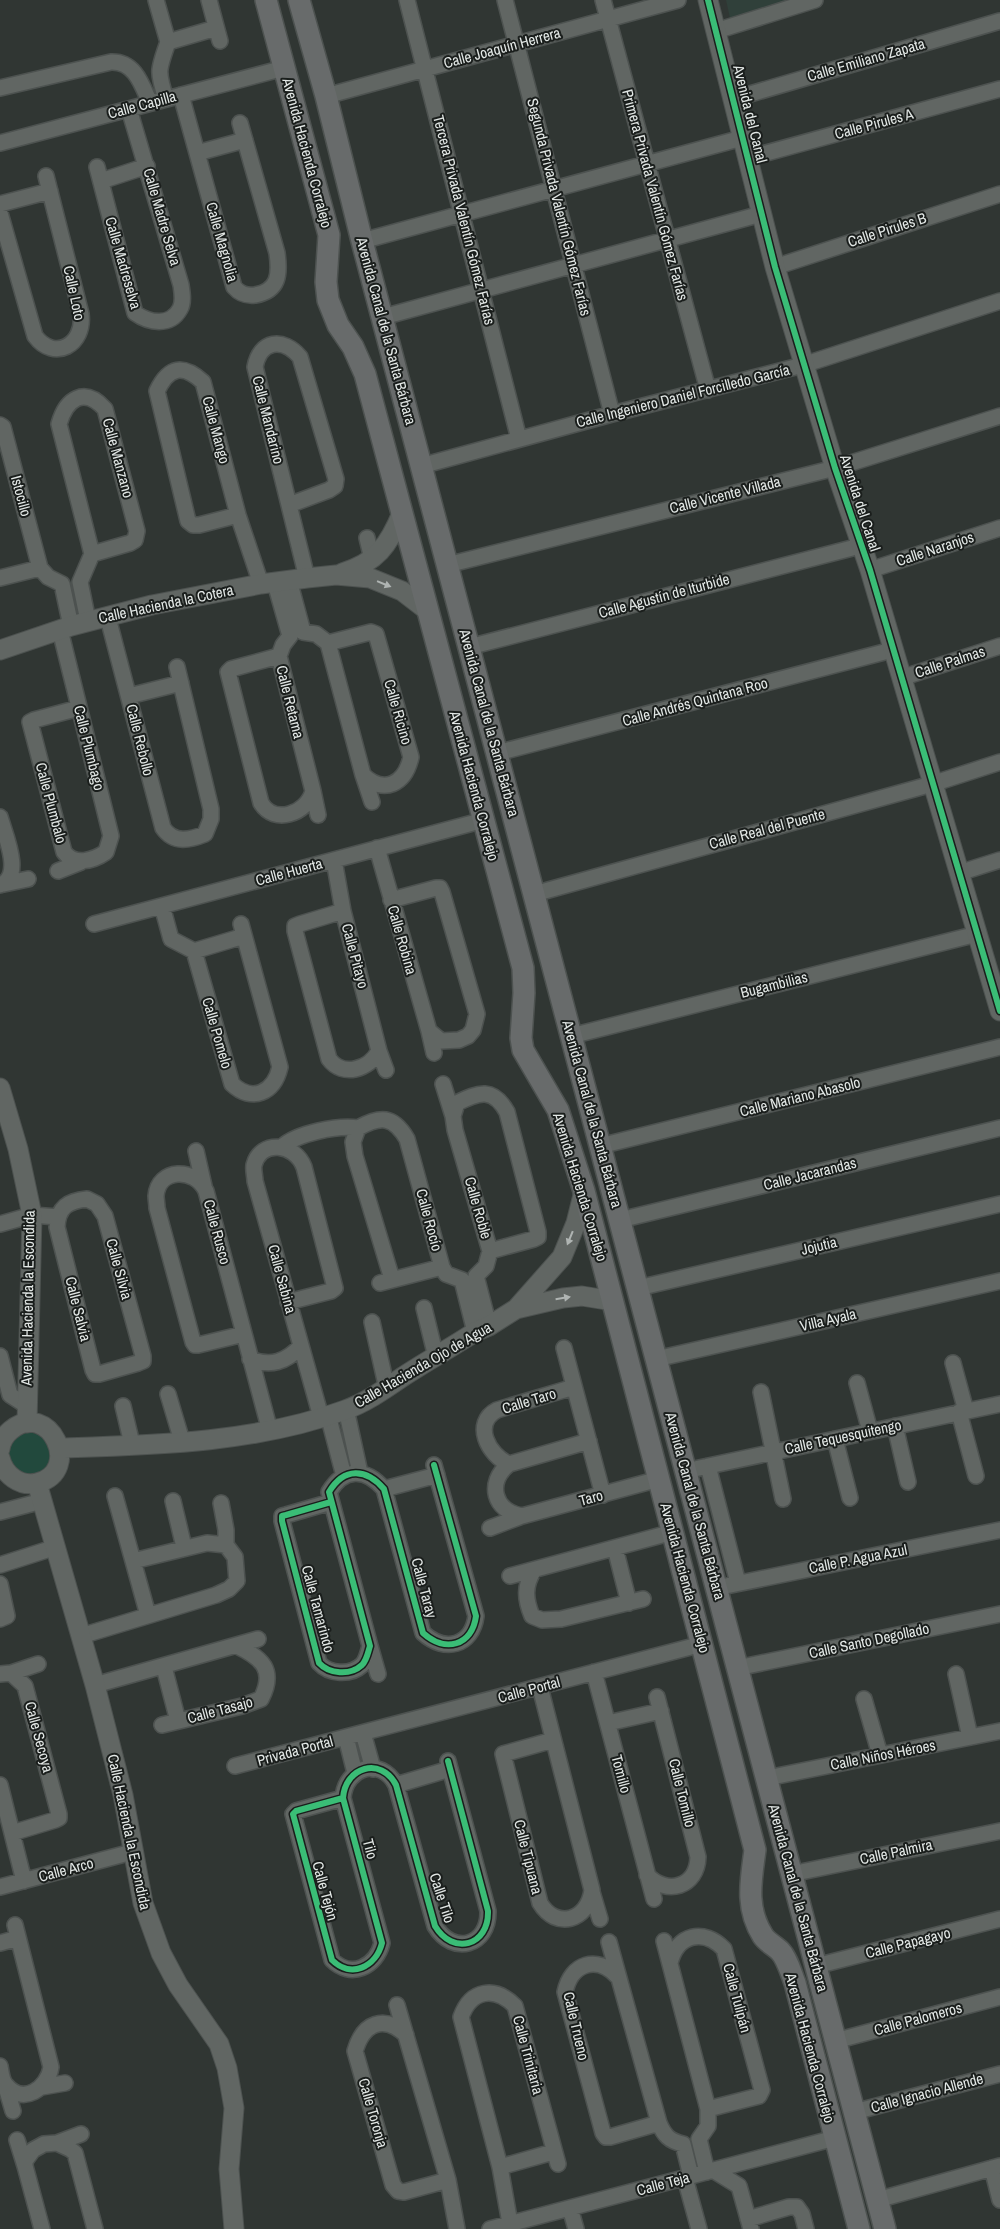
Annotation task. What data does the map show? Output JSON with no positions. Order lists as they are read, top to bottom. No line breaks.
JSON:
{"streets":{"main road":["Avenida Hacienda Corralejo","Avenida Canal de la Santa Bárbara"],"street":["Calle Joaquín Herrera","Calle Emiliano Zapata","Calle Capilla","Avenida del Canal","Calle Pirules A","Primera Privada Valentín Gómez Farías","Segunda Privada Valentín Gómez Farías","Calle Madre Selva","Tercera Privada Valentín Gómez Farías","Calle Pirules B","Calle Magnolia","Calle Madreselva","Calle Loto","Calle Ingeniero Daniel Forcilledo García","Calle Mandarino","Calle Mango","Calle Manzano","Calle Vicente Villada","Istocillo","Calle Naranjos","Calle Agustín de Iturbide","Calle Hacienda la Cotera","Calle Palmas","Calle Retama","Calle Andrés Quintana Roo","Calle Ricino","Calle Rebollo","Calle Plumbago","Calle Plumbalo","Calle Real del Puente","Calle Huerta","Calle Robina","Calle Pitayo","Bugambilias","Calle Pomelo","Calle Mariano Abasolo","Calle Jacarandas","Calle Roble","Calle Rocío","Calle Rusco","Jojutia","Calle Silvia","Calle Sabina","Avenida Hacienda la Escondida","Calle Salvia","Villa Ayala","Calle Hacienda Ojo de Agua","Calle Taro","Calle Tequesquitengo","Taro","Calle P. Agua Azul","Calle Taray","Calle Tamarindo","Calle Santo Degollado","Calle Portal","Calle Tasajo","Calle Secoya","Privada Portal","Calle Niños Héroes","Tomillo","Calle Tomillo","Calle Hacienda la Escondida","Tilo","Calle Palmira","Calle Tipuana","Calle Arco","Calle Tejón","Calle Tilo","Calle Papagayo","Calle Tulipán","Calle Palomeros","Calle Trueno","Calle Trinitaria","Calle Ignacio Allende","Calle Toronja","Calle Teja"]},"crossings":[["Calle Joaquín Herrera","Primera Privada Valentín Gómez Farías"],["Calle Joaquín Herrera","Segunda Privada Valentín Gómez Farías"],["Calle Joaquín Herrera","Tercera Privada Valentín Gómez Farías"],["Calle Joaquín Herrera","Avenida Canal de la Santa Bárbara"],["Calle Emiliano Zapata","Avenida del Canal"],["Calle Capilla","Avenida Hacienda Corralejo"],["Calle Capilla","Calle Madre Selva"],["Calle Capilla","Calle Magnolia"],["Avenida del Canal","Calle Pirules A"],["Avenida del Canal","Calle Pirules B"],["Avenida del Canal","Calle Ingeniero Daniel Forcilledo García"],["Avenida del Canal","Calle Vicente Villada"],["Avenida del Canal","Calle Naranjos"],["Avenida del Canal","Calle Agustín de Iturbide"],["Avenida del Canal","Calle Palmas"],["Avenida del Canal","Calle Andrés Quintana Roo"],["Avenida del Canal","Calle Real del Puente"],["Avenida del Canal","Bugambilias"],["Avenida Hacienda Corralejo","Calle Huerta"],["Avenida Hacienda Corralejo","Calle Hacienda Ojo de Agua"],["Avenida Hacienda Corralejo","Taro"],["Avenida Hacienda Corralejo","Calle Portal"],["Avenida Hacienda Corralejo","Calle Teja"],["Primera Privada Valentín Gómez Farías","Calle Ingeniero Daniel Forcilledo García"],["Segunda Privada Valentín Gómez Farías","Calle Ingeniero Daniel Forcilledo García"],["Calle Madre Selva","Calle Madreselva"],["Tercera Privada Valentín Gómez Farías","Calle Ingeniero Daniel Forcilledo García"],["Avenida Canal de la Santa Bárbara","Calle Ingeniero Daniel Forcilledo García"],["Avenida Canal de la Santa Bárbara","Calle Vicente Villada"],["Avenida Canal de la Santa Bárbara","Calle Agustín de Iturbide"],["Avenida Canal de la Santa Bárbara","Calle Andrés Quintana Roo"],["Avenida Canal de la Santa Bárbara","Calle Real del Puente"],["Avenida Canal de la Santa Bárbara","Bugambilias"],["Avenida Canal de la Santa Bárbara","Calle Mariano Abasolo"],["Avenida Canal de la Santa Bárbara","Calle Jacarandas"],["Avenida Canal de la Santa Bárbara","Jojutia"],["Avenida Canal de la Santa Bárbara","Villa Ayala"],["Avenida Canal de la Santa Bárbara","Calle Tequesquitengo"],["Avenida Canal de la Santa Bárbara","Calle P. Agua Azul"],["Avenida Canal de la Santa Bárbara","Calle Santo Degollado"],["Avenida Canal de la Santa Bárbara","Calle Niños Héroes"],["Avenida Canal de la Santa Bárbara","Calle Palmira"],["Avenida Canal de la Santa Bárbara","Calle Papagayo"],["Avenida Canal de la Santa Bárbara","Calle Palomeros"],["Avenida Canal de la Santa Bárbara","Calle Ignacio Allende"],["Calle Mandarino","Calle Mango"],["Calle Mandarino","Calle Hacienda la Cotera"],["Calle Mango","Calle Hacienda la Cotera"],["Calle Hacienda la Cotera","Calle Rebollo"],["Calle Hacienda la Cotera","Calle Plumbago"],["Calle Plumbago","Calle Plumbalo"],["Calle Huerta","Calle Robina"],["Calle Huerta","Calle Pitayo"],["Calle Roble","Calle Rocío"],["Calle Roble","Calle Hacienda Ojo de Agua"],["Calle Rocío","Calle Sabina"],["Calle Rocío","Calle Hacienda Ojo de Agua"],["Calle Rusco","Calle Hacienda Ojo de Agua"],["Calle Silvia","Calle Salvia"],["Calle Sabina","Calle Hacienda Ojo de Agua"],["Calle Taro","Taro"],["Calle Portal","Privada Portal"],["Calle Portal","Tomillo"],["Tomillo","Calle Tomillo"],["Calle Hacienda la Escondida","Calle Arco"],["Tilo","Calle Tejón"],["Calle Trinitaria","Calle Teja"]]}
